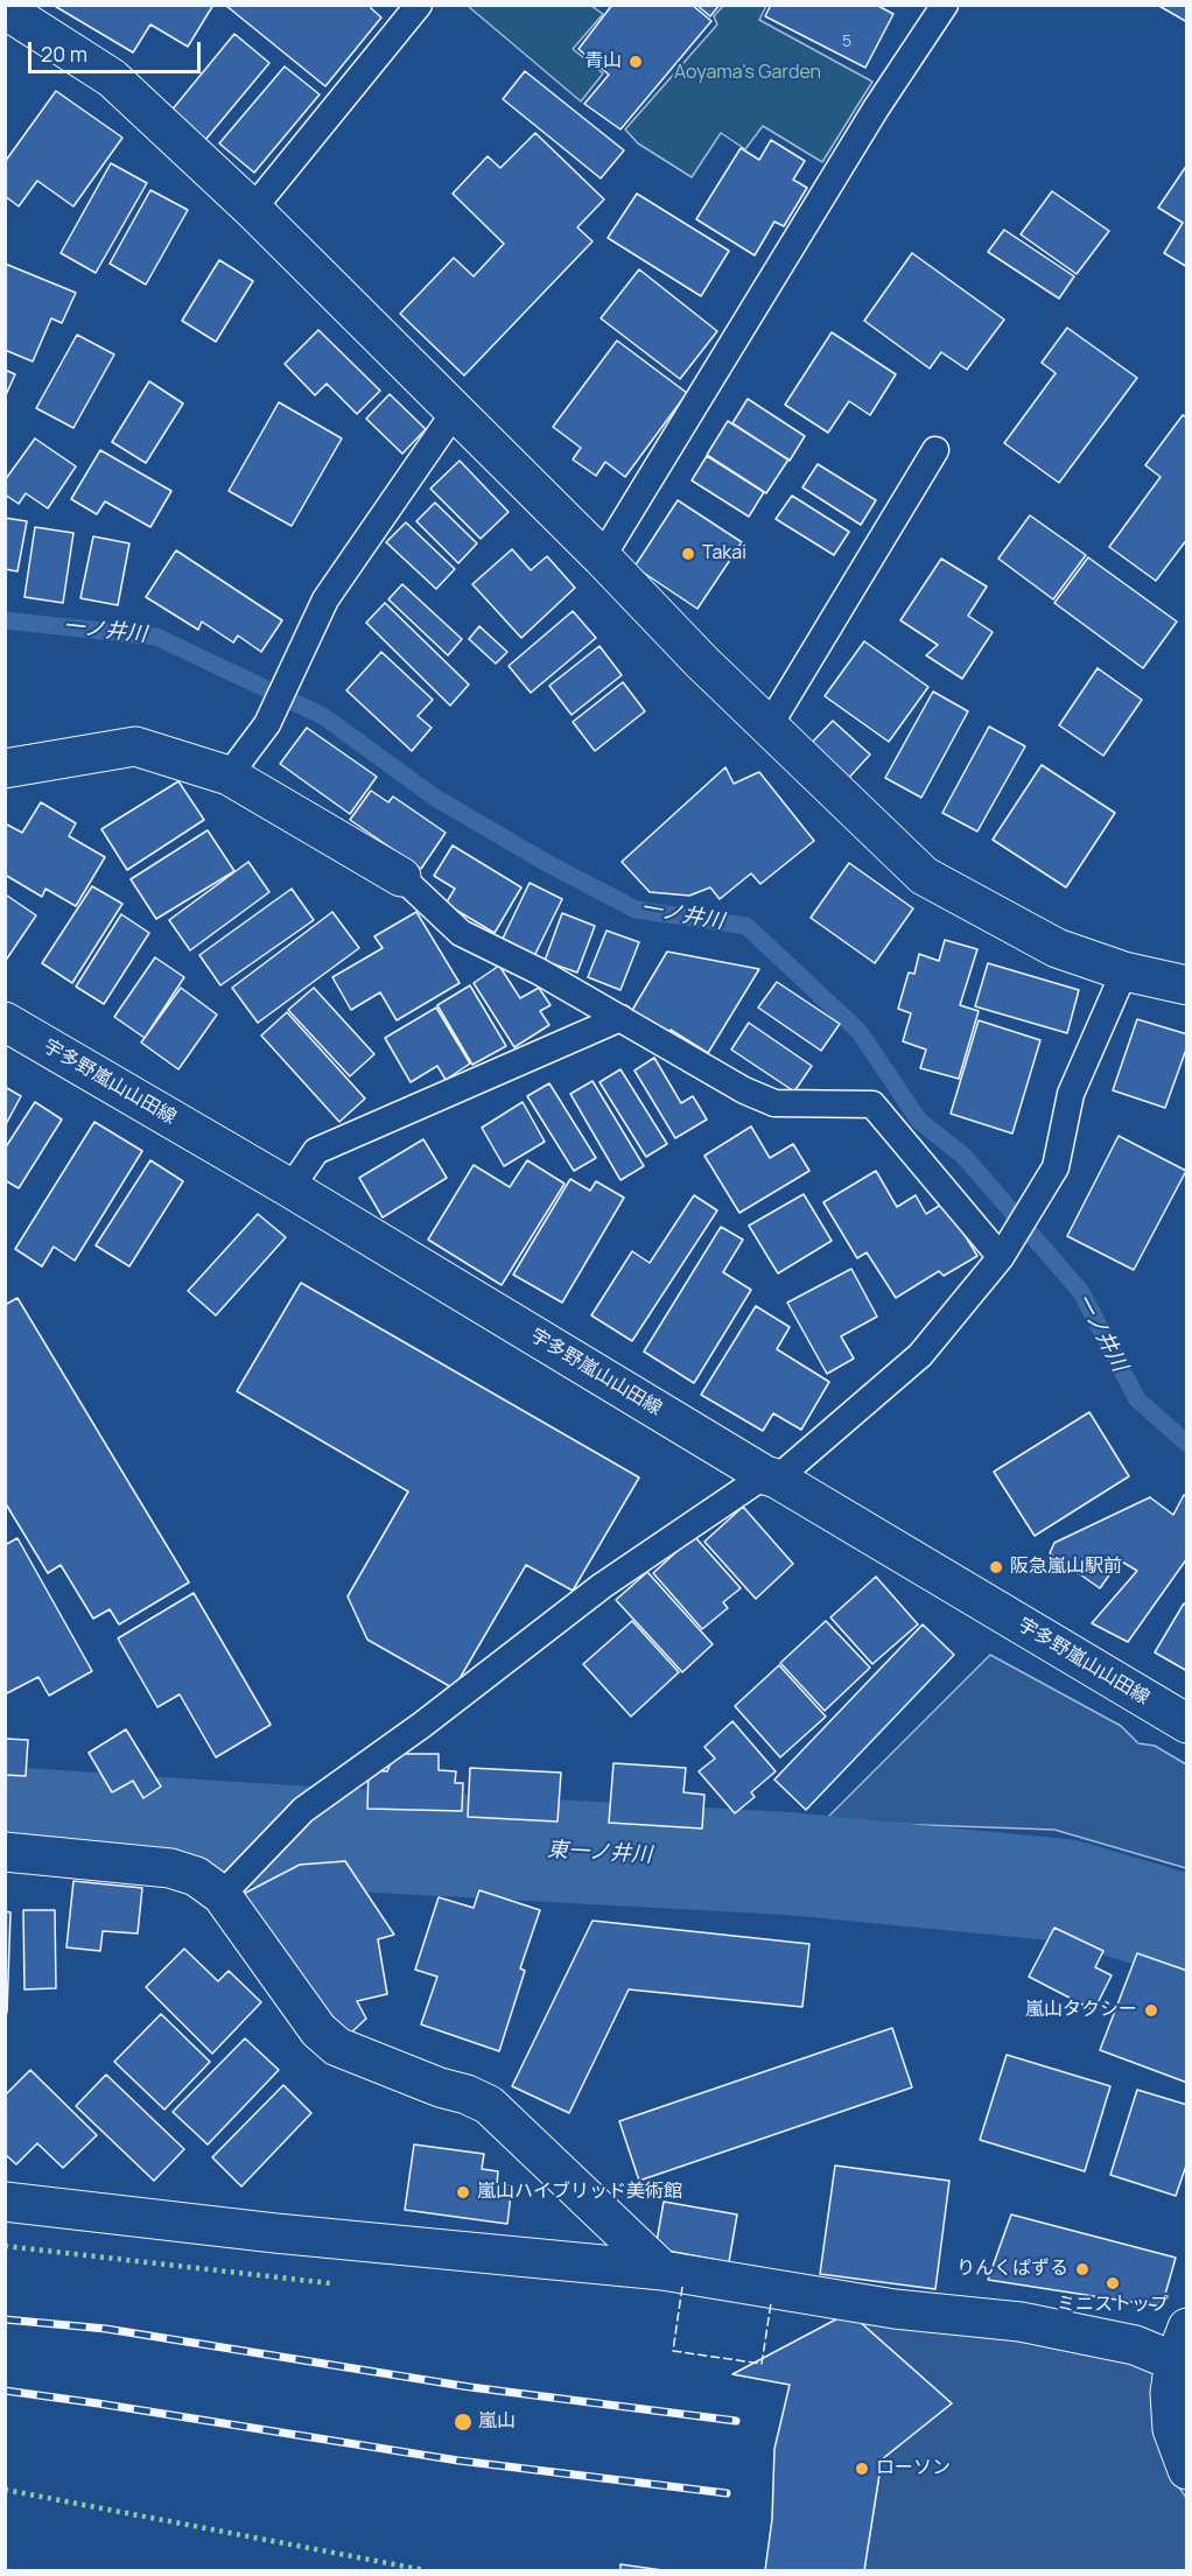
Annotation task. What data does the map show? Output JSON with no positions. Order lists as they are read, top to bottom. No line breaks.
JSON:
{"streets":{"street":["宇多野嵐山山田線"]},"water":["一ノ井川","東一ノ井川"],"parks":["Aoyama's Garden"],"places":["青山","Takai","阪急嵐山駅前","嵐山タクシー","嵐山ハイブリッド美術館","りんくぱずる","ミニストップ","嵐山","ローソン"],"house_numbers":["5"],"scale_bar":"20 m"}
